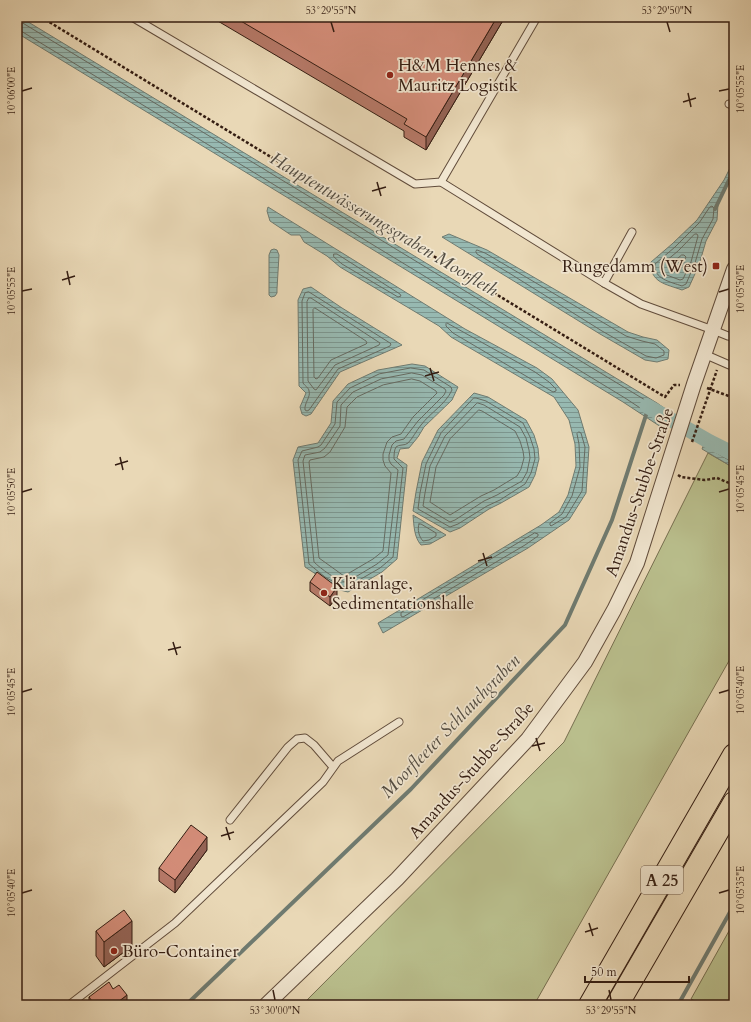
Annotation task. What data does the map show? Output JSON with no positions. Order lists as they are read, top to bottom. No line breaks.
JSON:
{"streets":{"highway":["A 25"],"street":["Amandus-Stubbe-Straße"]},"water":["Hauptentwässerungsgraben Moorfleth","Moorfleeter Schlauchgraben"],"places":{"other":["H&M Hennes & Mauritz Logistik","Kläranlage, Sedimentationshalle","Büro-Container"],"transit":["Rungedamm (West)"]},"scale_bar":"50 m","coordinates":["53°29'55\"N","53°29'50\"N","10°05'55\"E","10°06'00\"E","10°05'50\"E","10°05'45\"E","10°05'40\"E","10°05'35\"E","53°30'00\"N"]}
